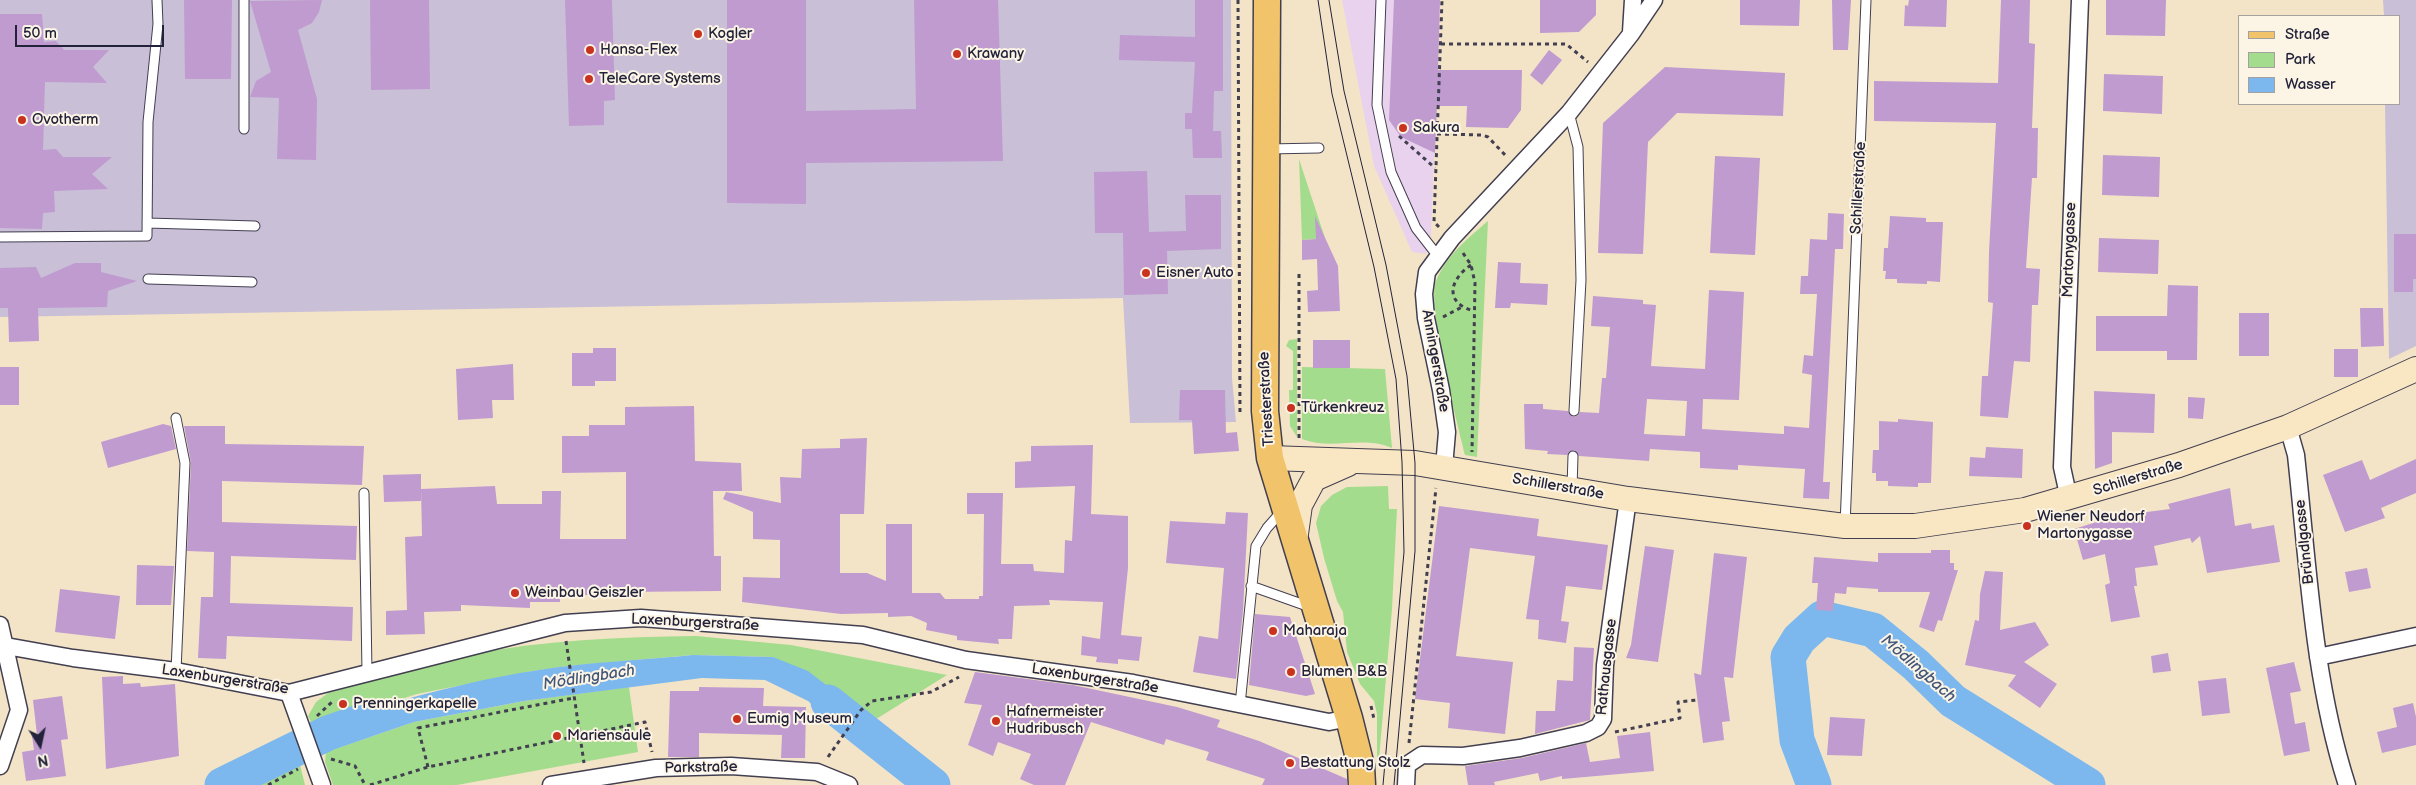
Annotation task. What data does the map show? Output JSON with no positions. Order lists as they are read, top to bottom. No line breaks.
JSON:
{"streets":{"main road":["Triesterstraße"],"street":["Schillerstraße","Martonygasse","Anningerstraße","Bründlgasse","Laxenburgerstraße","Rathausgasse","Parkstraße"]},"crossings":[["Schillerstraße","Martonygasse"],["Schillerstraße","Anningerstraße"],["Schillerstraße","Triesterstraße"],["Schillerstraße","Bründlgasse"],["Schillerstraße","Rathausgasse"],["Triesterstraße","Laxenburgerstraße"]],"water":["Mödlingbach"],"places":["Kogler","Hansa-Flex","Krawany","TeleCare Systems","Ovotherm","Sakura","Eisner Auto","Türkenkreuz","Wiener Neudorf Martonygasse","Weinbau Geiszler","Maharaja","Blumen B&B","Prenningerkapelle","Eumig Museum","Hafnermeister Hudribusch","Mariensäule","Bestattung Stolz"],"legend":["Straße","Park","Wasser"],"scale_bar":"50 m","north":"bottom"}
